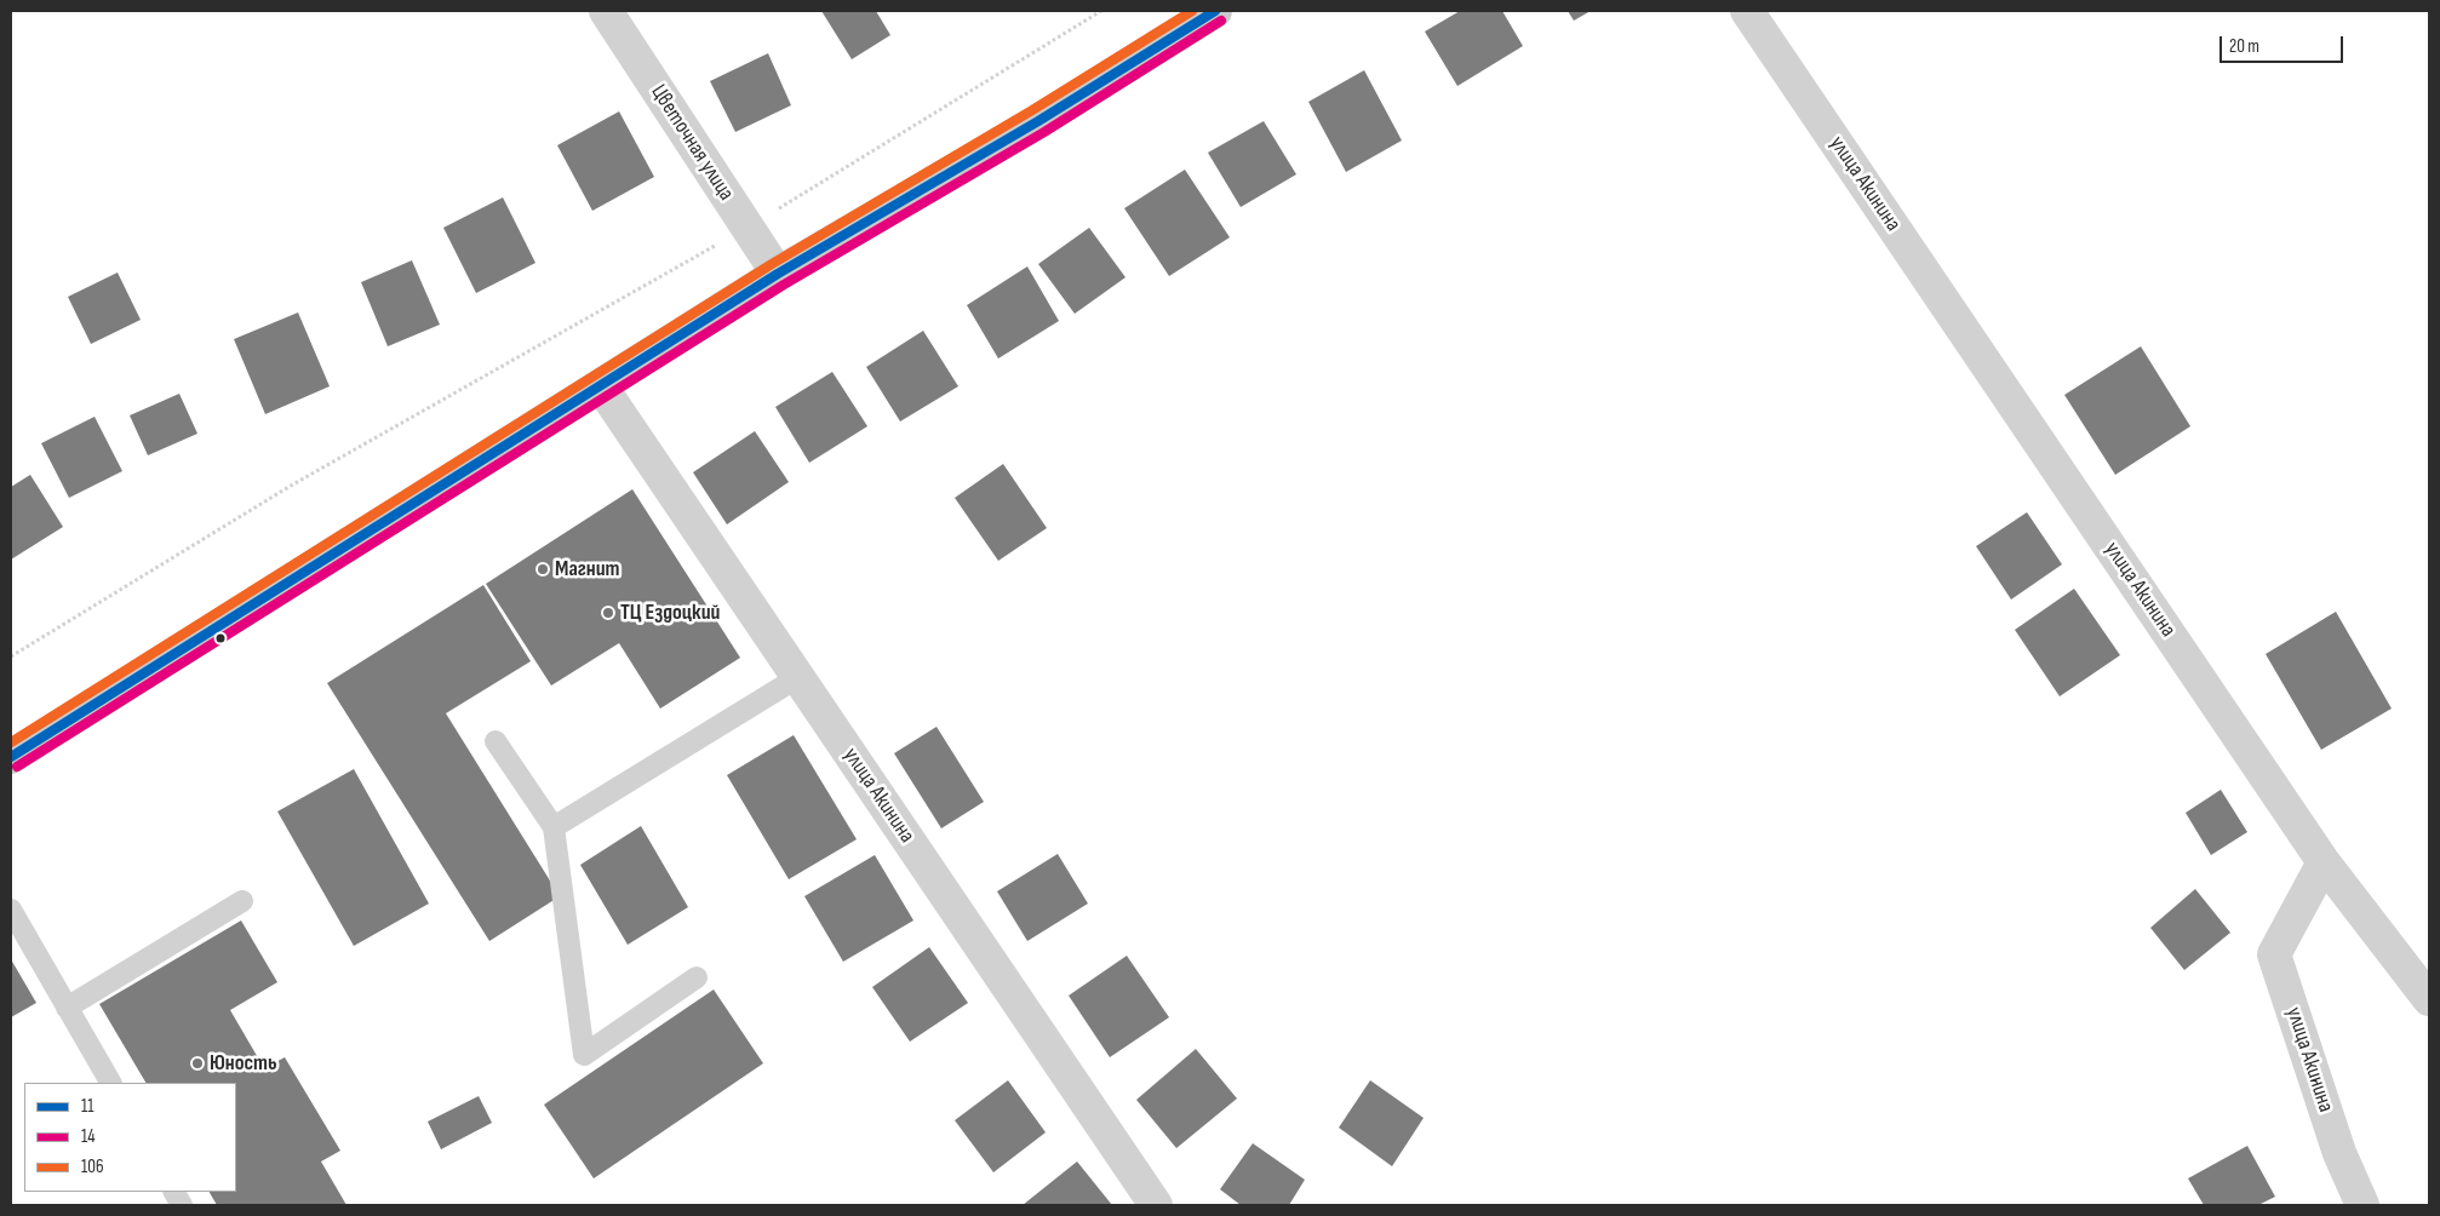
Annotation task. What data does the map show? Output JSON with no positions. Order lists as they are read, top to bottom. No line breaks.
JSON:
{"streets":{"street":["Цветочная улица","улица Акинина"]},"places":["Магнит","ТЦ Ездоцкий","Юность"],"lines":["transit line 11","transit line 106","transit line 14"],"legend":["11","14","106"],"scale_bar":"20 m"}
